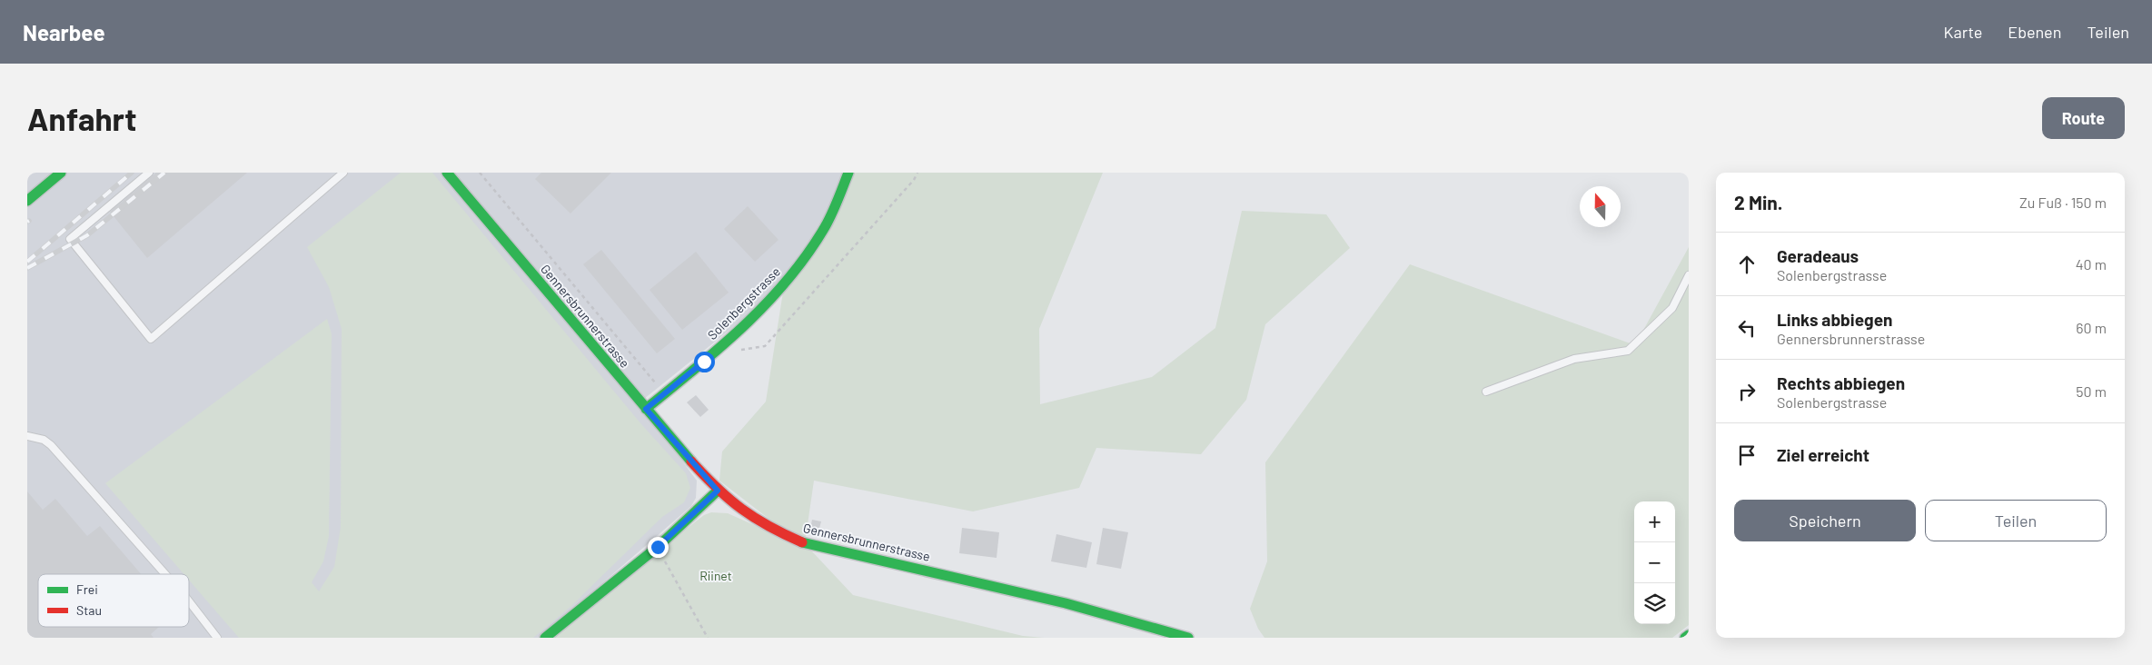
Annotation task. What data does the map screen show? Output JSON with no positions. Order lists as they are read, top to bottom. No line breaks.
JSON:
{"streets":{"street":["Solenbergstrasse","Gennersbrunnerstrasse"]},"crossings":[["Solenbergstrasse","Gennersbrunnerstrasse"]],"parks":["Riinet"],"legend":["Frei","Stau"],"north":"top","page":{"header":"Nearbee","nav":["Karte","Ebenen","Teilen"],"buttons":["Route",["Speichern","Teilen"]],"title":"Anfahrt","heading":["2 Min.","Zu Fuß · 150 m"],"list":[["Geradeaus","Solenbergstrasse","40 m"],["Links abbiegen","Gennersbrunnerstrasse","60 m"],["Rechts abbiegen","Solenbergstrasse","50 m"],"Ziel erreicht"],"map_buttons":["+","−"]}}
